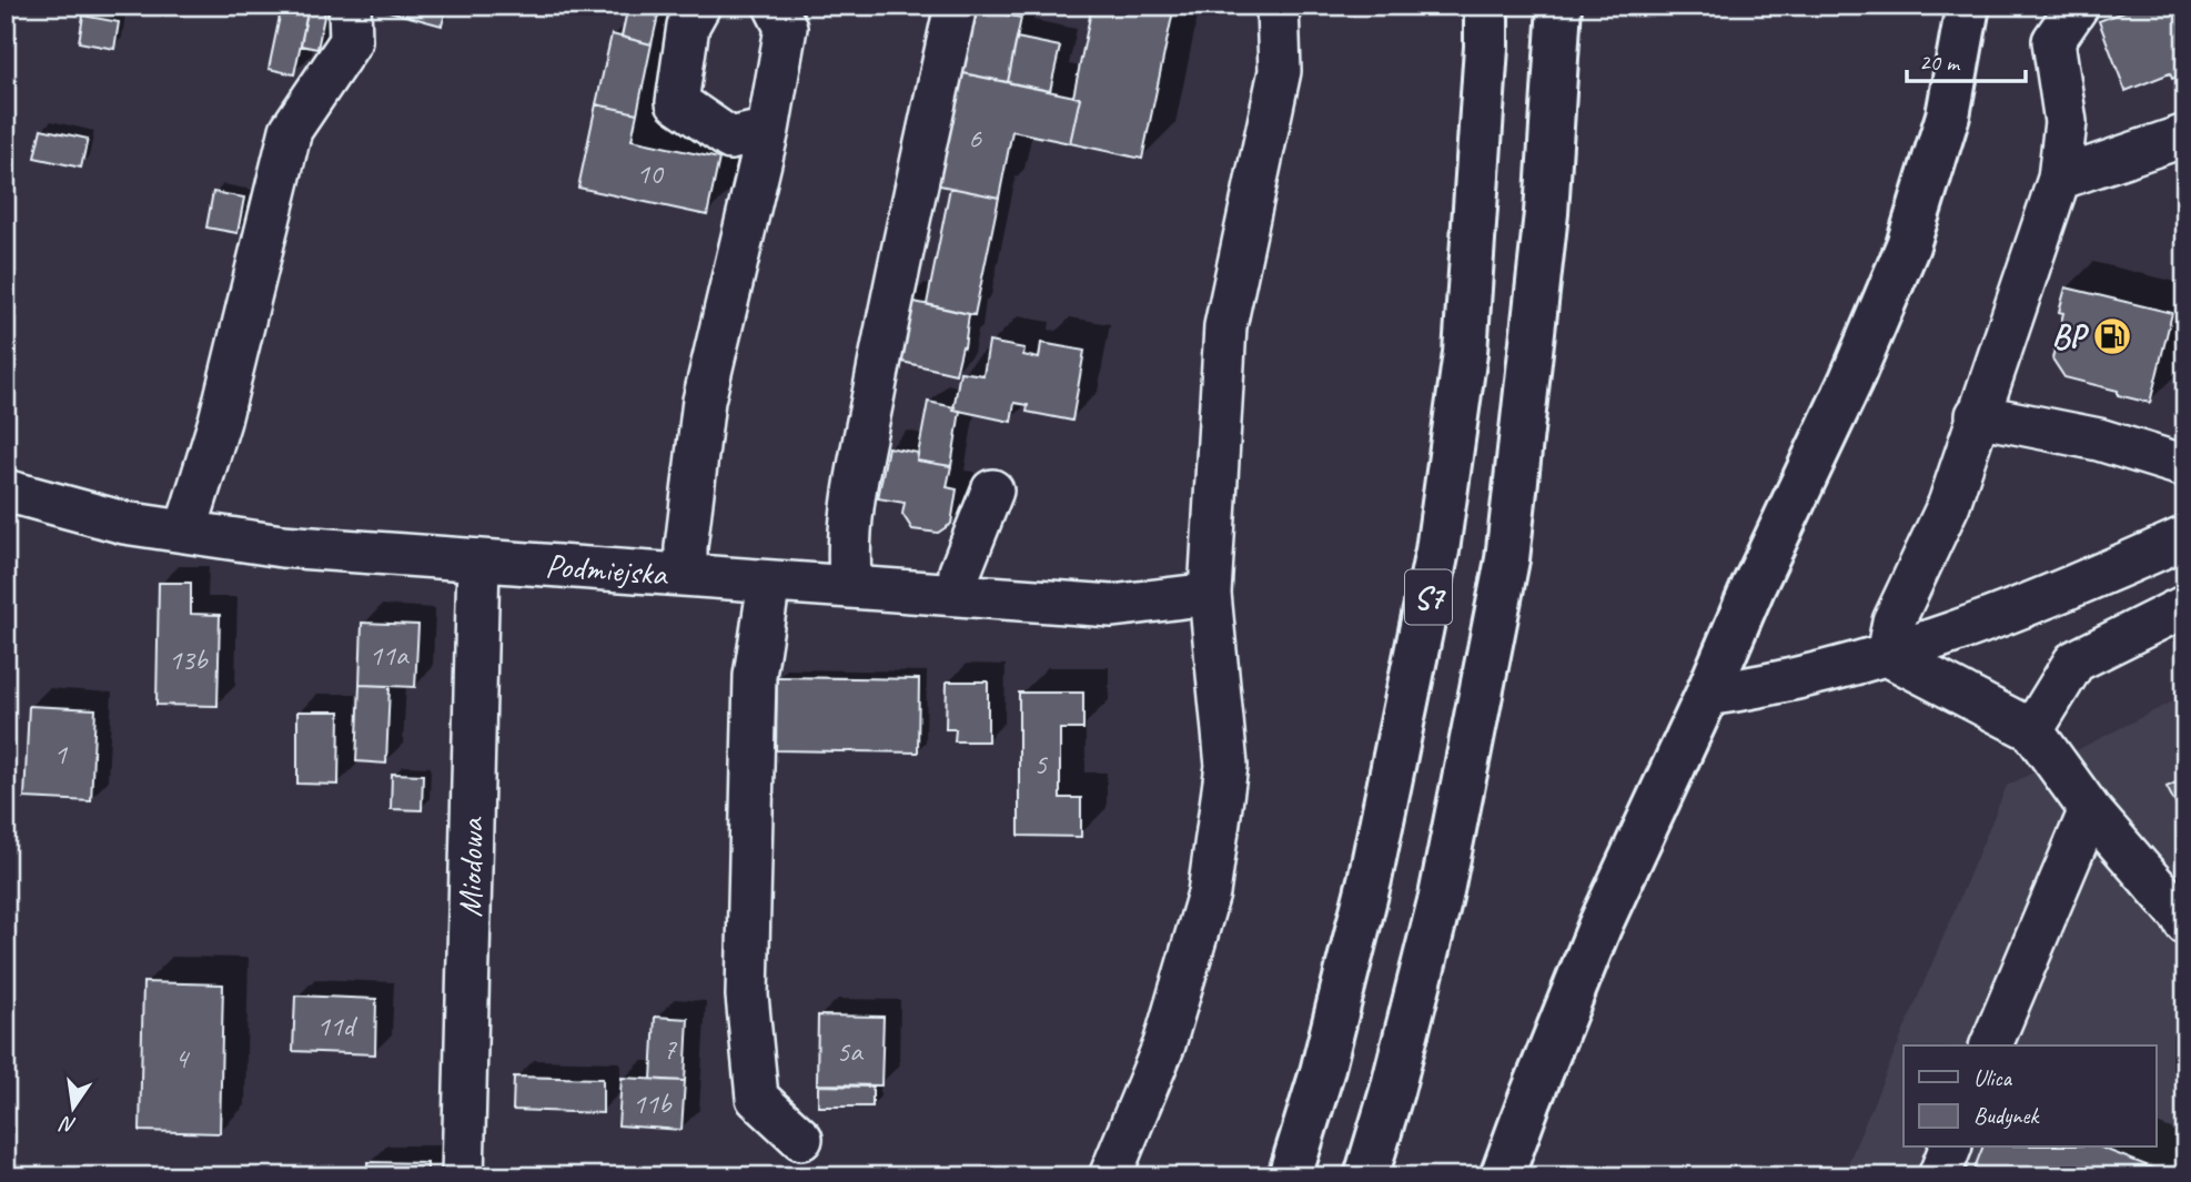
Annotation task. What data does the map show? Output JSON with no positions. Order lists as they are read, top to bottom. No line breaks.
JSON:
{"streets":{"highway":["S7"],"street":["Podmiejska","Miodowa"]},"crossings":[["Podmiejska","Miodowa"]],"places":{"fuel station":["BP"]},"house_numbers":["6","10","11a","13b","1","5","11d","7","5a","4","11b"],"legend":["Ulica","Budynek"],"scale_bar":"20 m","north":"bottom"}
